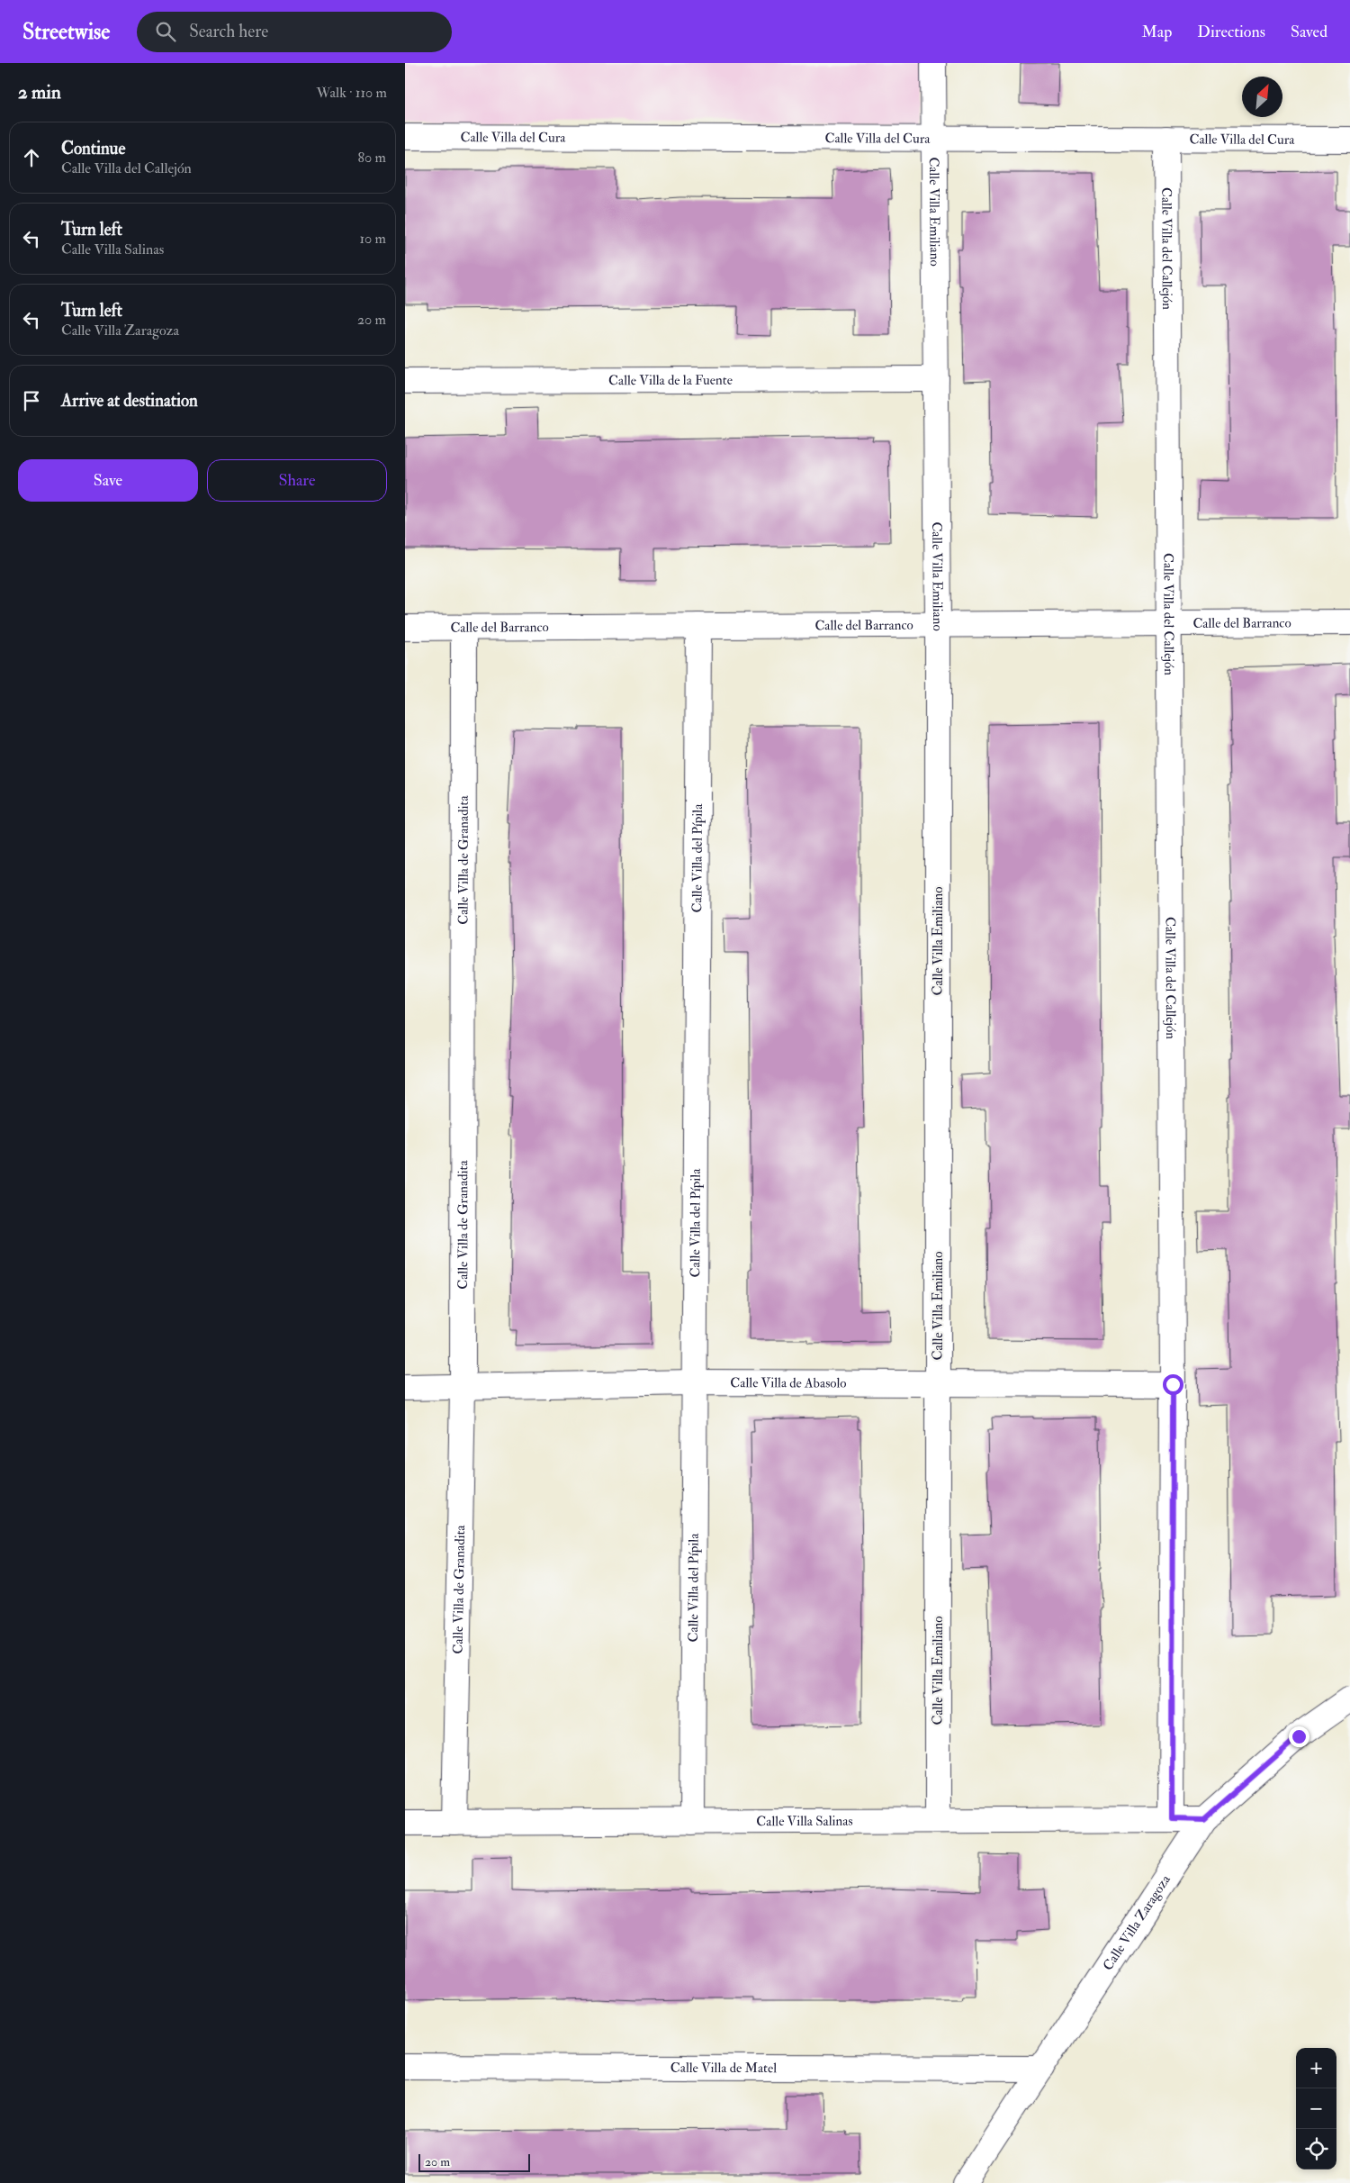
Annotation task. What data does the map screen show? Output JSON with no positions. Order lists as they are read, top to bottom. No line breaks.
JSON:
{"streets":{"street":["Calle Villa del Cura","Calle Villa Emiliano","Calle Villa del Callejón","Calle Villa de la Fuente","Calle del Barranco","Calle Villa del Pípila","Calle Villa de Granadita","Calle Villa de Abasolo","Calle Villa Salinas","Calle Villa Zaragoza","Calle Villa de Matel"]},"crossings":[["Calle Villa del Cura","Calle Villa Emiliano"],["Calle Villa del Cura","Calle Villa del Callejón"],["Calle Villa Emiliano","Calle Villa de la Fuente"],["Calle Villa Emiliano","Calle del Barranco"],["Calle Villa Emiliano","Calle Villa de Abasolo"],["Calle Villa Emiliano","Calle Villa Salinas"],["Calle Villa del Callejón","Calle del Barranco"],["Calle Villa del Callejón","Calle Villa de Abasolo"],["Calle Villa del Callejón","Calle Villa Salinas"],["Calle del Barranco","Calle Villa del Pípila"],["Calle del Barranco","Calle Villa de Granadita"],["Calle Villa del Pípila","Calle Villa de Abasolo"],["Calle Villa del Pípila","Calle Villa Salinas"],["Calle Villa de Granadita","Calle Villa de Abasolo"],["Calle Villa de Granadita","Calle Villa Salinas"],["Calle Villa Salinas","Calle Villa Zaragoza"],["Calle Villa Zaragoza","Calle Villa de Matel"]],"scale_bar":"20 m","north":"top right","page":{"header":"Streetwise","search":"Search here","nav":["Map","Directions","Saved"],"heading":["2 min","Walk · 110 m"],"list":[["Continue","Calle Villa del Callejón","80 m"],["Turn left","Calle Villa Salinas","10 m"],["Turn left","Calle Villa Zaragoza","20 m"],"Arrive at destination"],"buttons":["Save","Share"],"map_buttons":["+","−"],"scale":"20 m"}}
